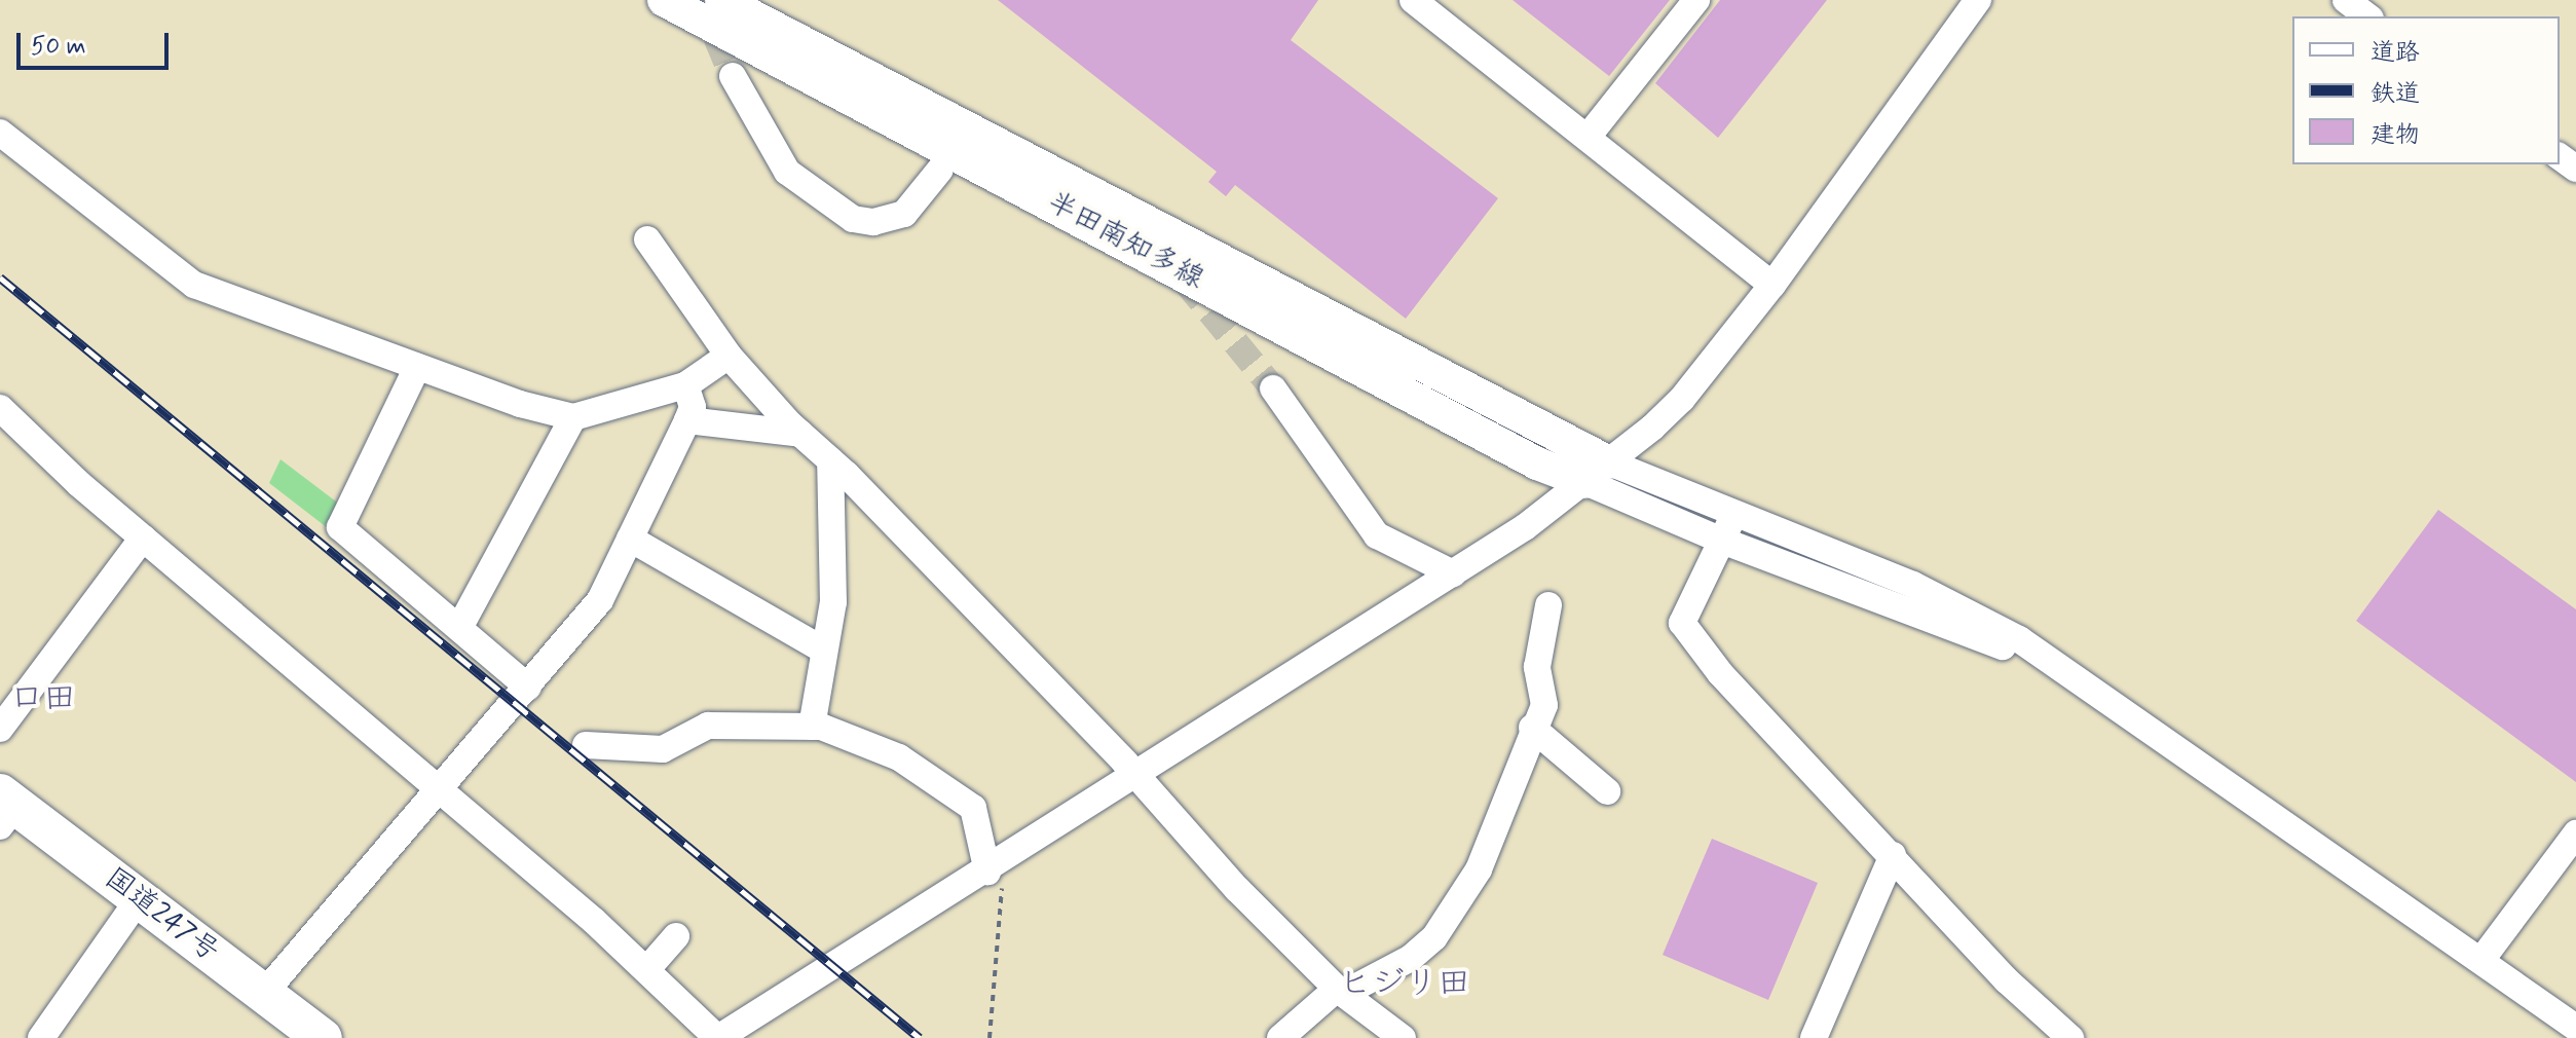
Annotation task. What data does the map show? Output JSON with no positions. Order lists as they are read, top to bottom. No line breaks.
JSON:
{"streets":{"highway":["国道247号"],"main road":["半田南知多線"]},"districts":["口田","ヒジリ田"],"legend":["道路","鉄道","建物"],"scale_bar":"50 m"}
